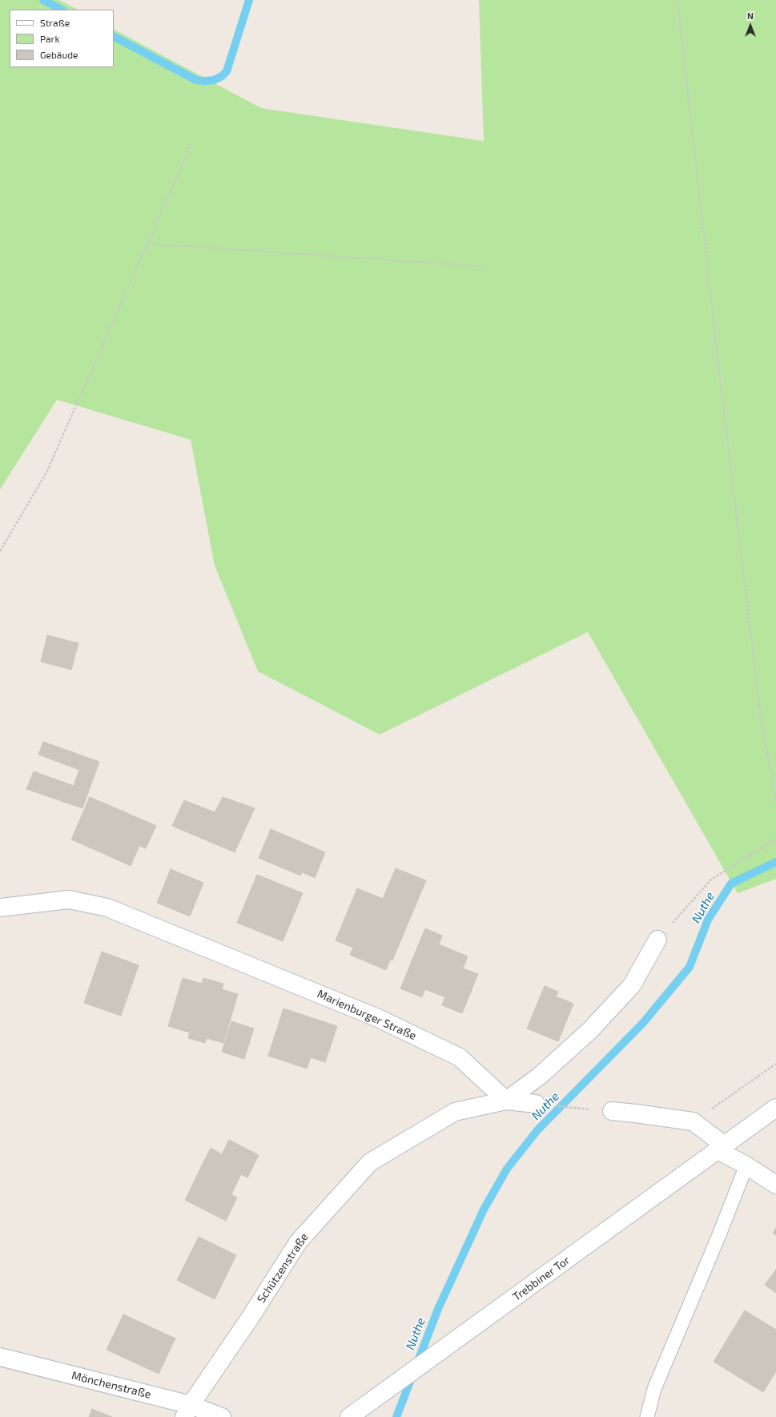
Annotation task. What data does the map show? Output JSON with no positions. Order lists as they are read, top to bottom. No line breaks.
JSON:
{"streets":{"street":["Marienburger Straße","Schützenstraße","Trebbiner Tor","Mönchenstraße"]},"crossings":[["Marienburger Straße","Schützenstraße"],["Schützenstraße","Mönchenstraße"]],"water":["Nuthe"],"legend":["Straße","Park","Gebäude"],"north":"top"}
